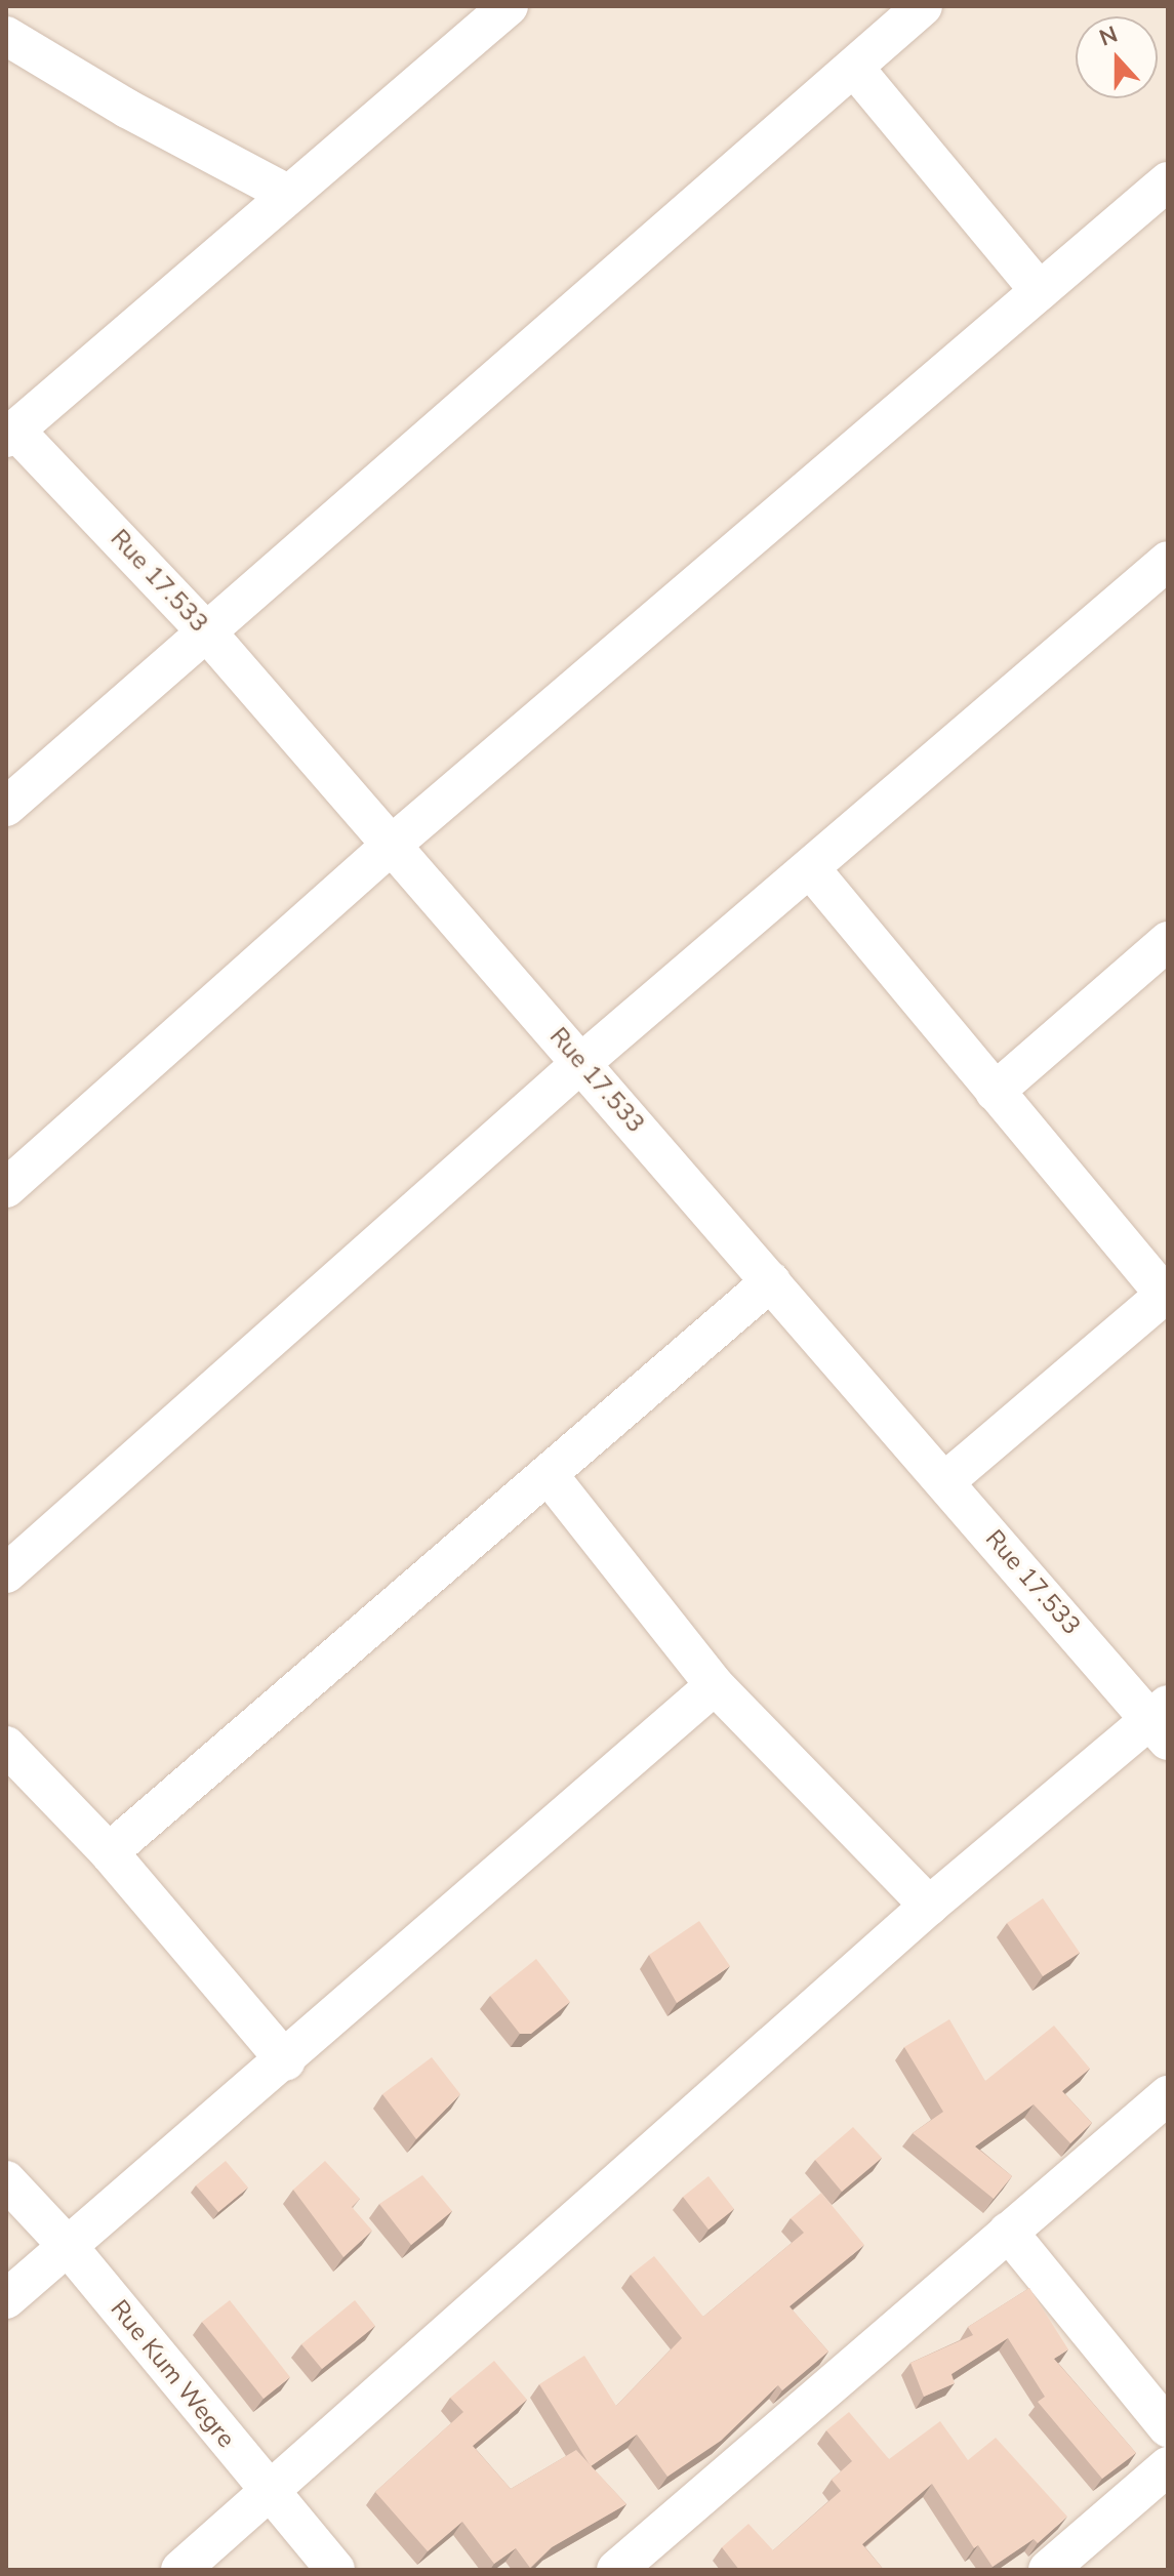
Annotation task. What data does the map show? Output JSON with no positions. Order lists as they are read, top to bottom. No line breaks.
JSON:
{"streets":{"street":["Rue 17.533","Rue Kum Wegre"]},"north":"top"}
